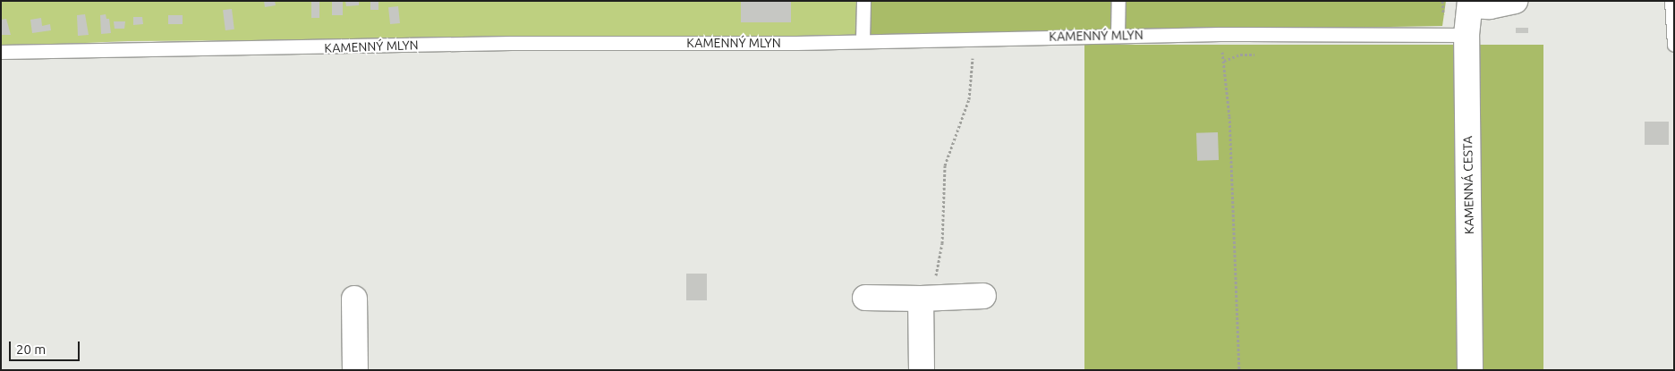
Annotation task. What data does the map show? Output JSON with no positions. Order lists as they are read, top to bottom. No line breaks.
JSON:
{"streets":{"street":["KAMENNÁ CESTA"],"lane":["KAMENNÝ MLYN"]},"crossings":[["KAMENNÝ MLYN","KAMENNÁ CESTA"]],"scale_bar":"20 m"}
